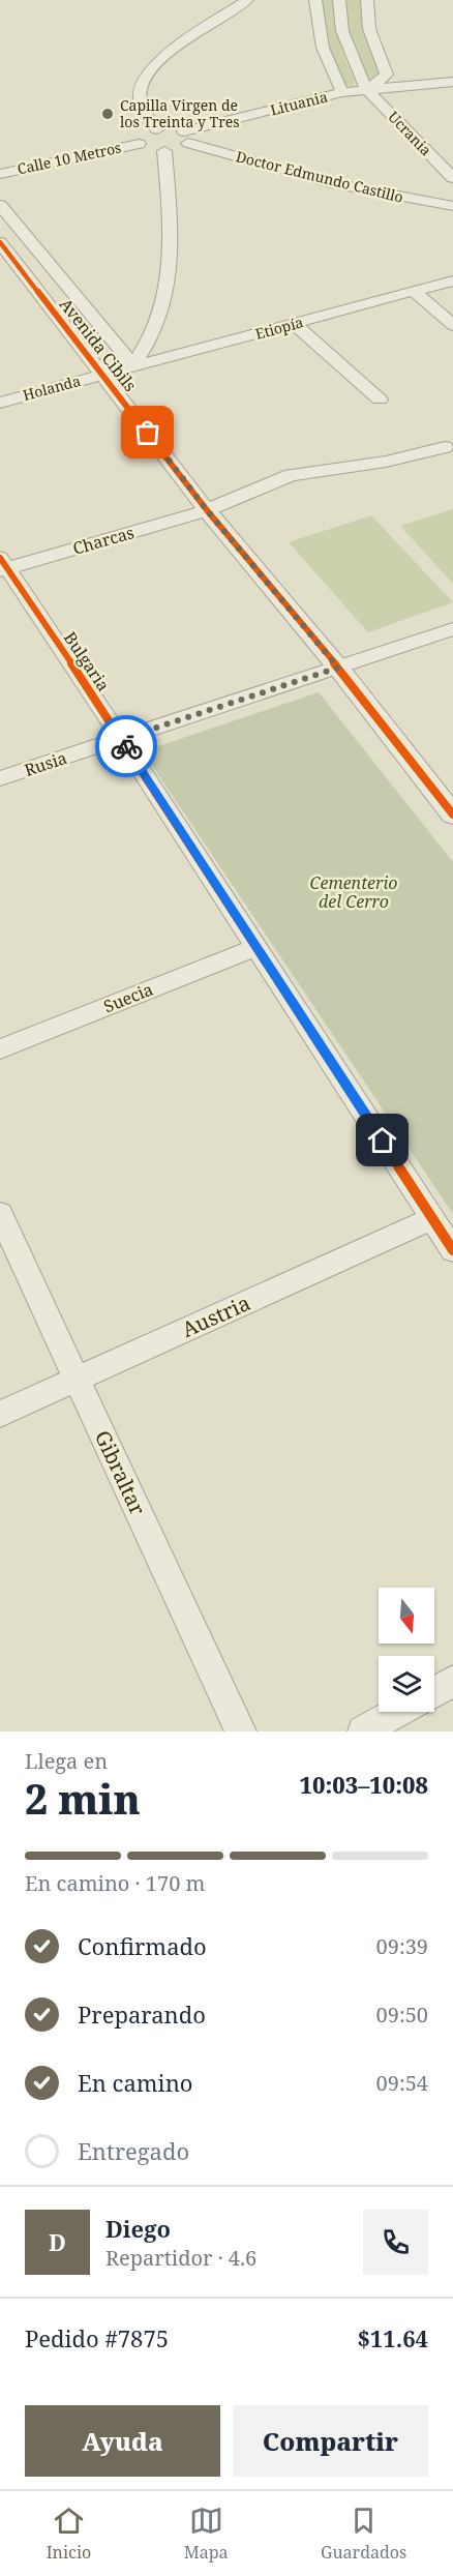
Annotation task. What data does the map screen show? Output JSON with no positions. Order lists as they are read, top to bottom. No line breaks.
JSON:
{"streets":{"street":["Lituania","Ucrania","Calle 10 Metros","Doctor Edmundo Castillo","Etiopía","Avenida Cibils","Holanda","Charcas","Bulgaria","Rusia","Suecia","Austria","Gibraltar"]},"crossings":[["Lituania","Ucrania"],["Lituania","Doctor Edmundo Castillo"],["Etiopía","Avenida Cibils"],["Etiopía","Holanda"],["Avenida Cibils","Holanda"],["Avenida Cibils","Charcas"],["Avenida Cibils","Rusia"],["Charcas","Bulgaria"],["Bulgaria","Rusia"],["Bulgaria","Suecia"],["Bulgaria","Austria"],["Austria","Gibraltar"]],"parks":["Cementerio del Cerro"],"places":["Capilla Virgen de los Treinta y Tres"],"north":"bottom","page":{"heading":["2 min","Llega en","10:03–10:08"],"panel":["Diego","Repartidor · 4.6","Pedido #7875","$11.64"],"bar":"En camino · 170 m","list":[["Confirmado","09:39"],["Preparando","09:50"],["En camino","09:54"],"Entregado"],"round":"D","buttons":["Ayuda","Compartir"],"tabs":["Inicio","Mapa","Guardados"]}}
